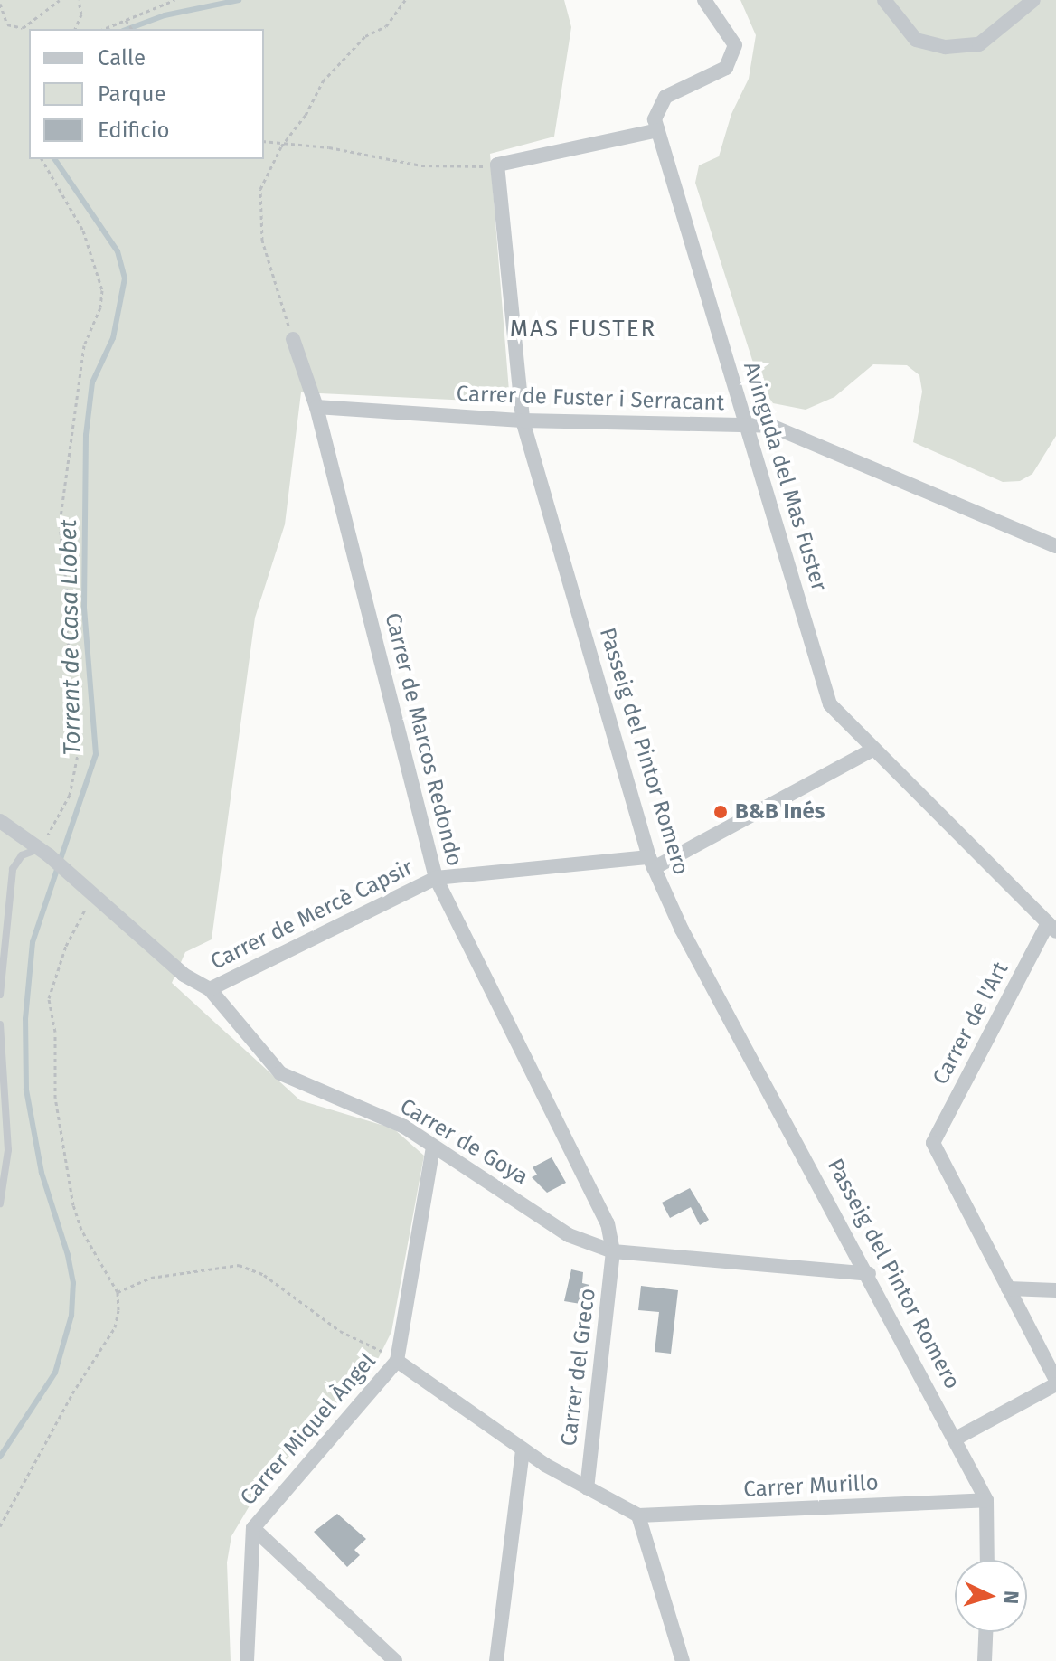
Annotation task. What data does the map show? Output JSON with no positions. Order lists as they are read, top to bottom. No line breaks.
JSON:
{"streets":{"street":["Carrer de Fuster i Serracant","Avinguda del Mas Fuster","Carrer de Marcos Redondo","Passeig del Pintor Romero","Carrer de Mercè Capsir","Carrer de l'Art","Carrer de Goya","Carrer del Greco","Carrer Miquel Àngel","Carrer Murillo"]},"crossings":[["Carrer de Fuster i Serracant","Avinguda del Mas Fuster"],["Carrer de Fuster i Serracant","Carrer de Marcos Redondo"],["Carrer de Fuster i Serracant","Passeig del Pintor Romero"],["Avinguda del Mas Fuster","Carrer de Mercè Capsir"],["Avinguda del Mas Fuster","Carrer de l'Art"],["Carrer de Marcos Redondo","Carrer de Mercè Capsir"],["Carrer de Marcos Redondo","Carrer de Goya"],["Carrer de Marcos Redondo","Carrer del Greco"],["Passeig del Pintor Romero","Carrer de Mercè Capsir"],["Passeig del Pintor Romero","Carrer de Goya"],["Passeig del Pintor Romero","Carrer Murillo"],["Carrer de Mercè Capsir","Carrer de Goya"],["Carrer de Goya","Carrer del Greco"],["Carrer de Goya","Carrer Miquel Àngel"]],"districts":["MAS FUSTER"],"water":["Torrent de Casa Llobet"],"places":["B&B Inés"],"legend":["Calle","Parque","Edificio"],"north":"right"}
